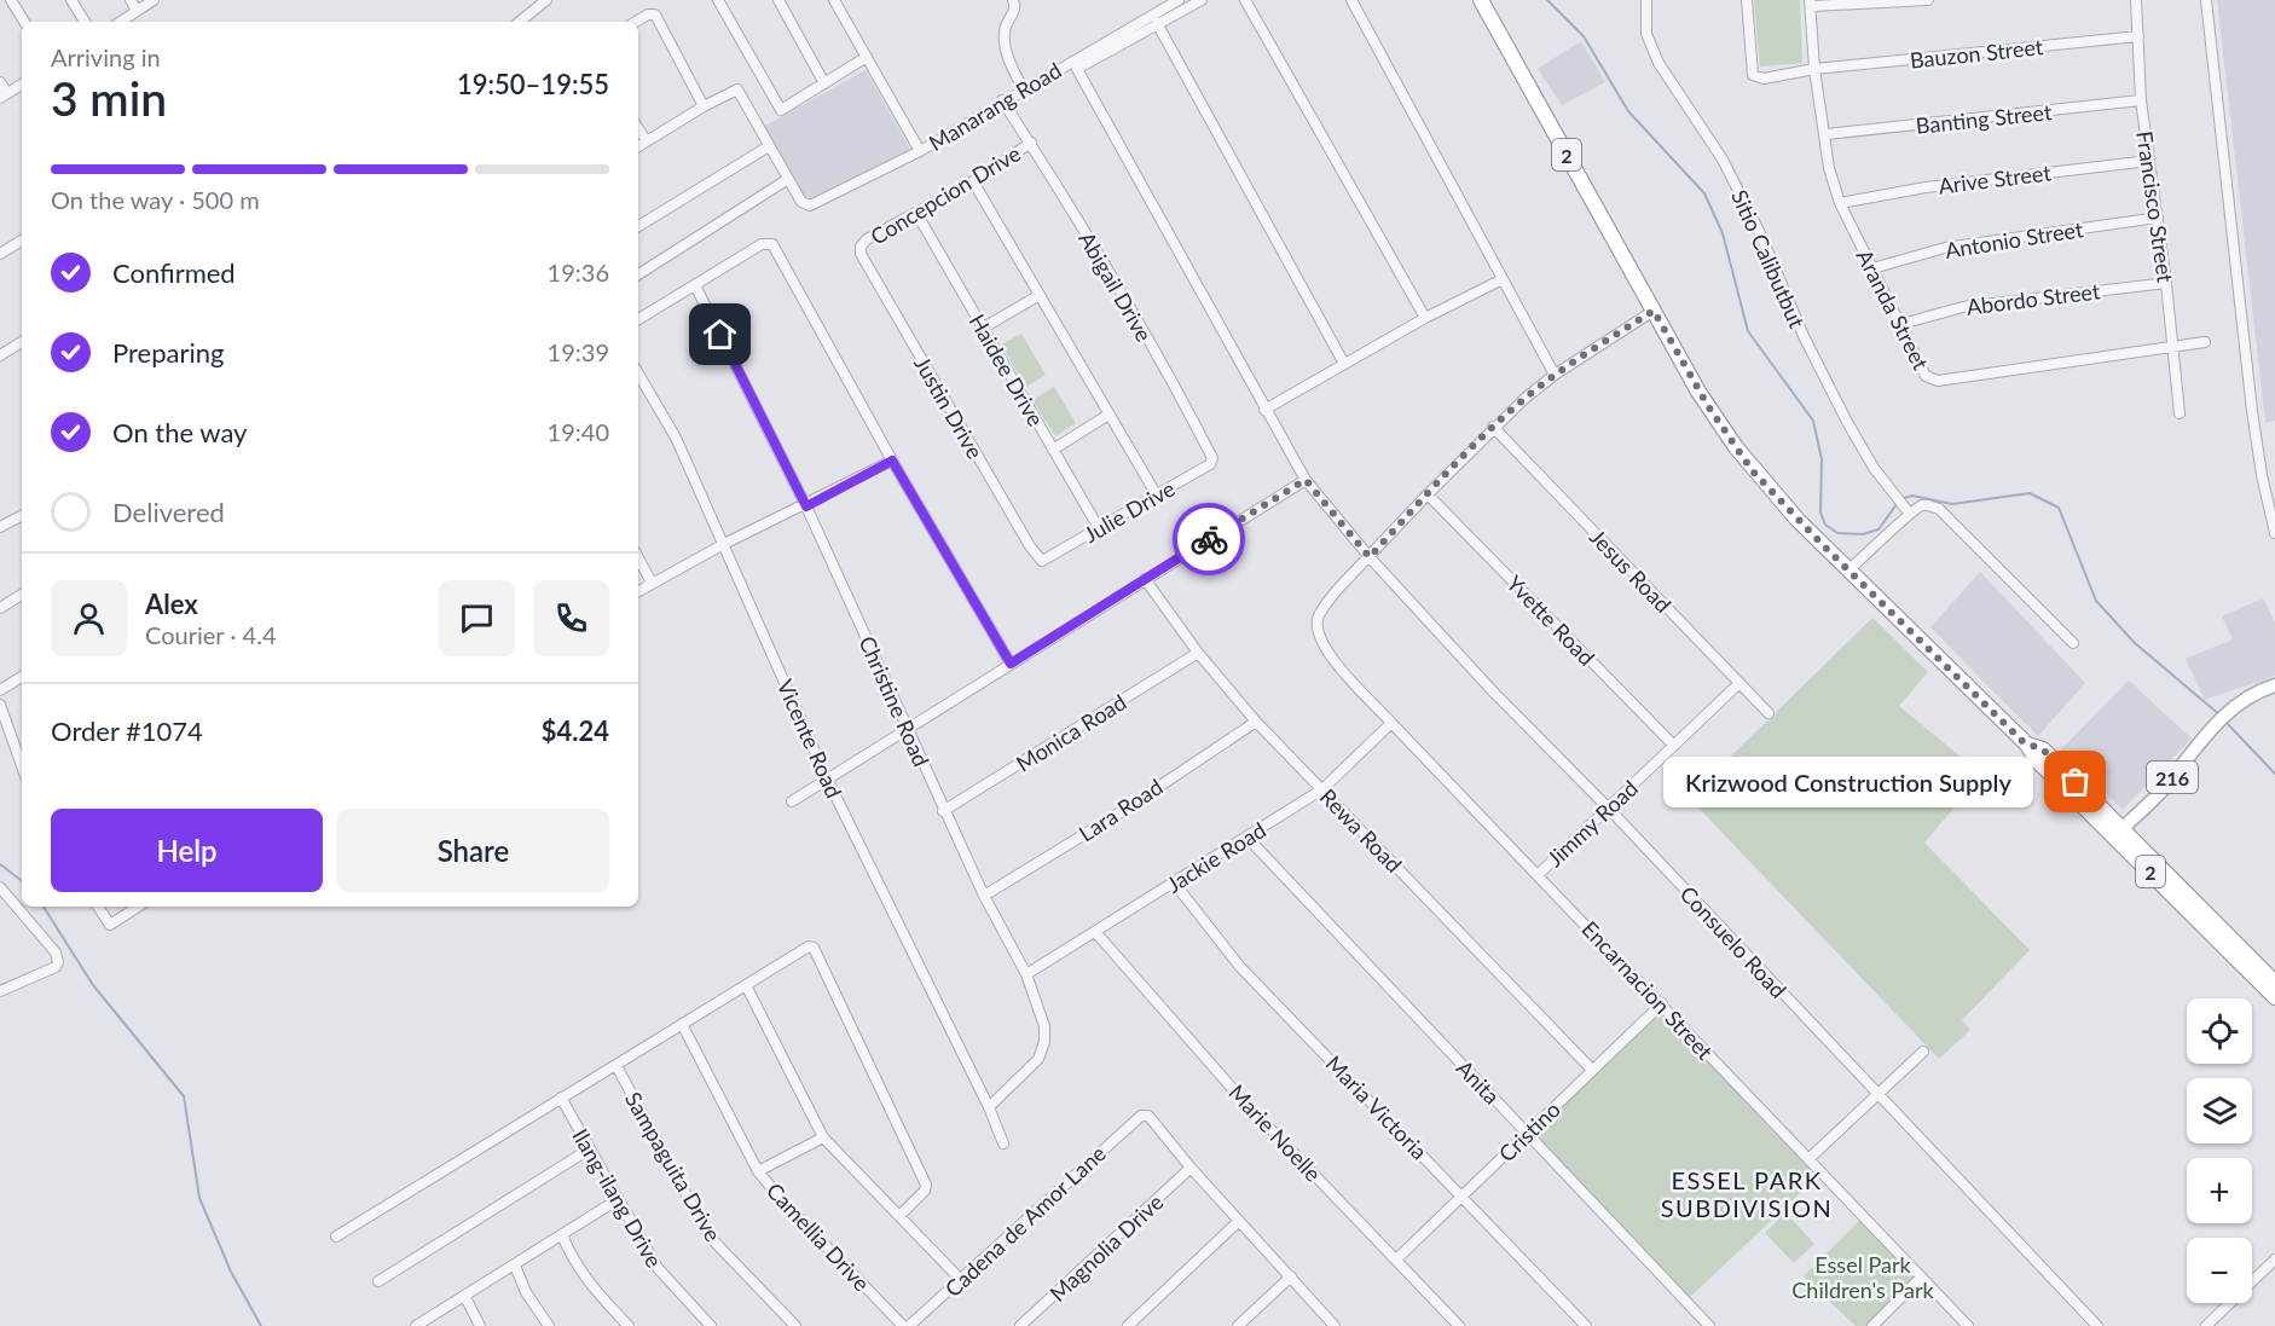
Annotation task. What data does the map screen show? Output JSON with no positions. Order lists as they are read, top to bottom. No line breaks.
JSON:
{"streets":{"highway":["2"],"main road":["216"],"street":["Bauzon Street","Manarang Road","Banting Street","Arive Street","Concepcion Drive","Francisco Street","Antonio Street","Sitio Calibutbut","Abigail Drive","Abordo Street","Aranda Street","Haidee Drive","Justin Drive","Julie Drive","Jesus Road","Yvette Road","Christine Road","Monica Road","Vicente Road","Lara Road","Jimmy Road","Rewa Road","Jackie Road","Consuelo Road","Encarnacion Street","Anita","Maria Victoria","Cristino","Marie Noelle","Sampaguita Drive","Ilang-ilang Drive","Cadena de Amor Lane","Camellia Drive","Magnolia Drive"]},"crossings":[["Bauzon Street","Francisco Street"],["Bauzon Street","Aranda Street"],["Manarang Road","Abigail Drive"],["Banting Street","Francisco Street"],["Banting Street","Aranda Street"],["2","216"],["Arive Street","Francisco Street"],["Arive Street","Aranda Street"],["Concepcion Drive","Abigail Drive"],["Concepcion Drive","Haidee Drive"],["Concepcion Drive","Justin Drive"],["Francisco Street","Antonio Street"],["Francisco Street","Abordo Street"],["Francisco Street","Aranda Street"],["Antonio Street","Aranda Street"],["Abigail Drive","Julie Drive"],["Abordo Street","Aranda Street"],["Haidee Drive","Julie Drive"],["Justin Drive","Julie Drive"],["Jesus Road","Jimmy Road"],["Yvette Road","Jimmy Road"],["Christine Road","Monica Road"],["Christine Road","Vicente Road"],["Christine Road","Lara Road"],["Christine Road","Jackie Road"],["Monica Road","Rewa Road"],["Lara Road","Rewa Road"],["Jimmy Road","Consuelo Road"],["Jimmy Road","Encarnacion Street"],["Rewa Road","Jackie Road"],["Rewa Road","Cristino"],["Jackie Road","Encarnacion Street"],["Jackie Road","Anita"],["Jackie Road","Maria Victoria"],["Jackie Road","Marie Noelle"],["Consuelo Road","Encarnacion Street"],["Encarnacion Street","Cristino"],["Anita","Cristino"],["Maria Victoria","Cristino"],["Cristino","Marie Noelle"],["Cadena de Amor Lane","Magnolia Drive"]],"districts":["ESSEL PARK SUBDIVISION"],"parks":["Essel Park Children's Park"],"places":["Krizwood Construction Supply"],"page":{"heading":["3 min","Arriving in","19:50–19:55"],"panel":["Alex","Courier · 4.4","Order #1074","$4.24"],"bar":"On the way · 500 m","list":[["Confirmed","19:36"],["Preparing","19:39"],["On the way","19:40"],"Delivered"],"bubble":"Krizwood Construction Supply","buttons":["Help","Share"],"map_buttons":["+","−"]}}
